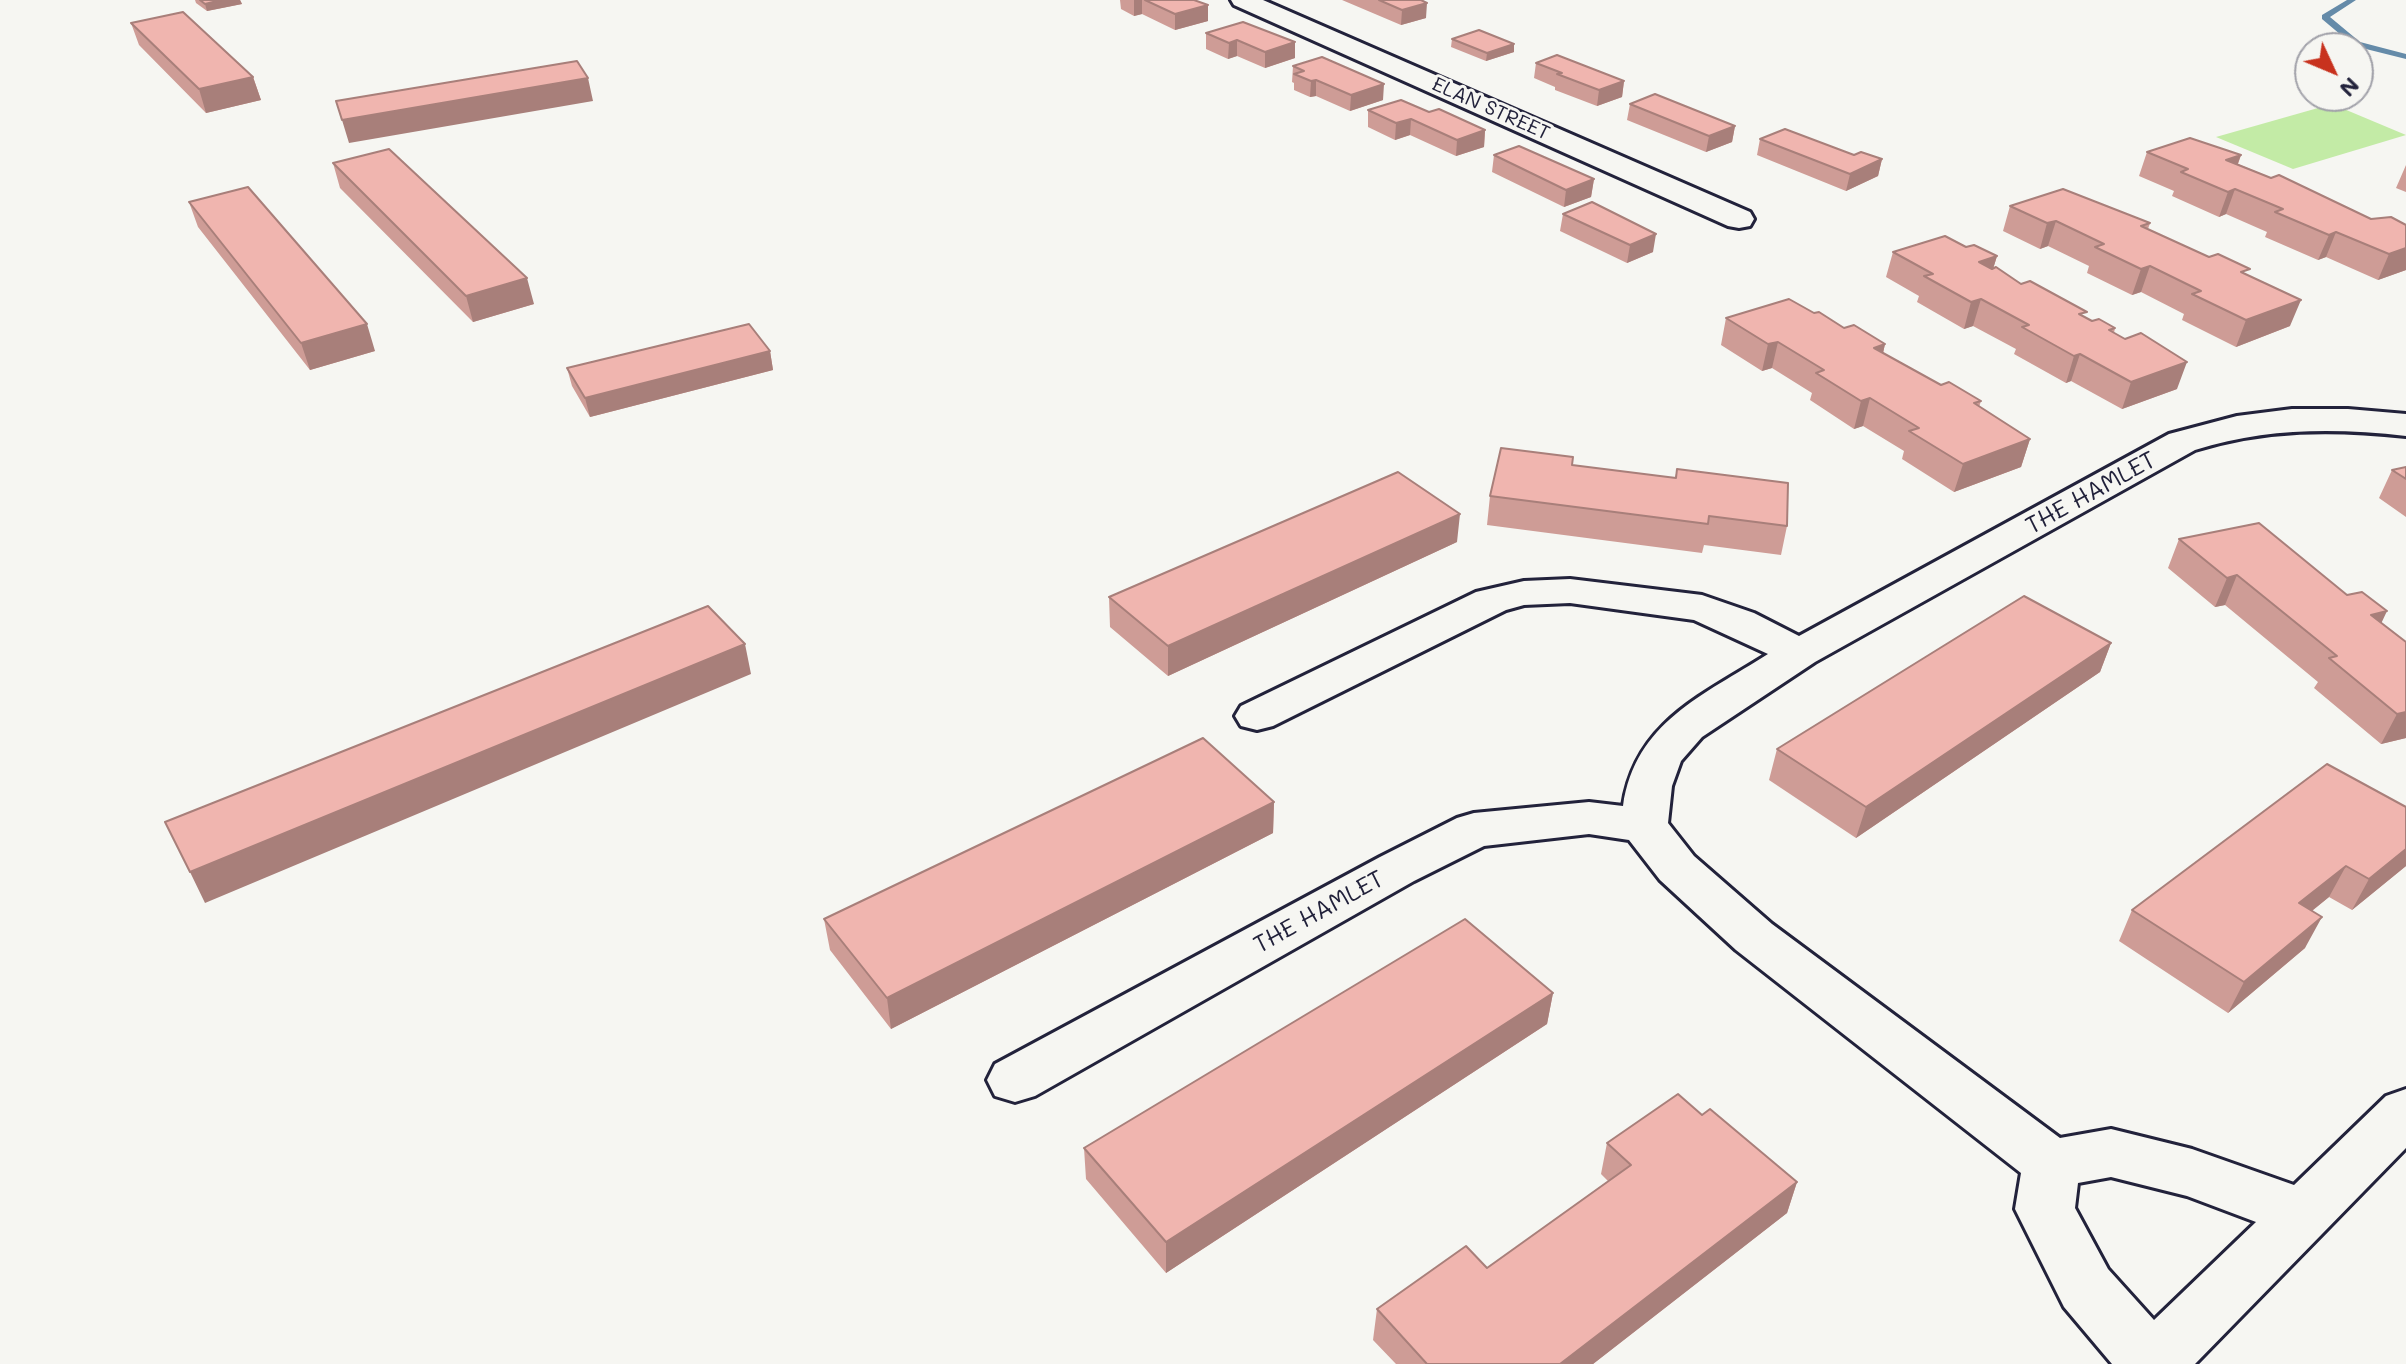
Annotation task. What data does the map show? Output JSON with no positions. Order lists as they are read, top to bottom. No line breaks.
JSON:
{"streets":{"street":["ELAN STREET","THE HAMLET"]},"north":"bottom right"}
